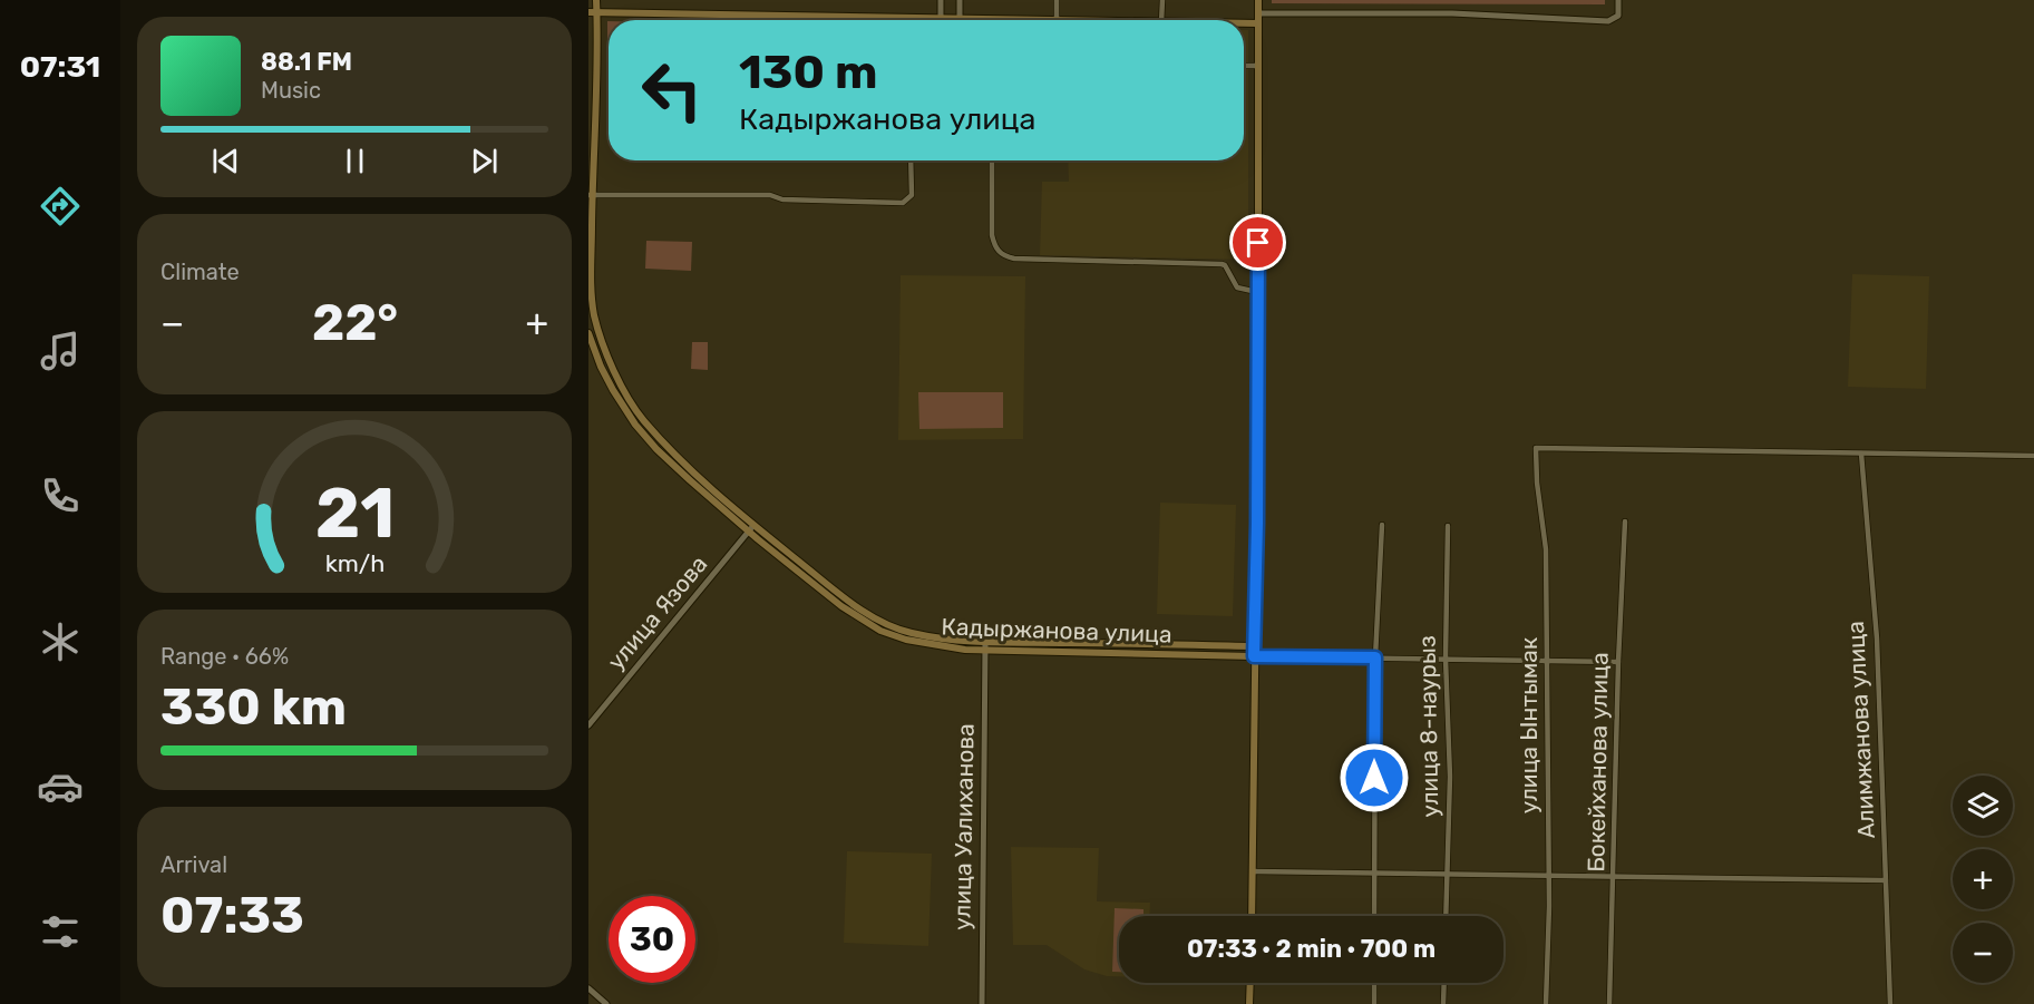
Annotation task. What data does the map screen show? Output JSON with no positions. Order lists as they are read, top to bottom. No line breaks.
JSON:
{"streets":{"main road":["Кадыржанова улица"],"street":["улица Язова","улица Ынтымак","улица 8-наурыз","Алимжанова улица","Бокейханова улица","улица Уалиханова"]},"crossings":[["улица Язова","Кадыржанова улица"],["Кадыржанова улица","улица Ынтымак"],["Кадыржанова улица","улица 8-наурыз"],["Кадыржанова улица","Бокейханова улица"],["Кадыржанова улица","улица Уалиханова"],["улица Ынтымак","Алимжанова улица"]],"page":{"tabs":"07:31","turn":["130 m","Кадыржанова улица"],"song":["88.1 FM","Music"],"tile":["Climate",["Range · 66%","330 km"],["Arrival","07:33"]],"heat":["−","22°","+"],"map_buttons":["+","−"],"limit":"30","trip":"07:33 · 2 min · 700 m","gauge":["21","km/h"]}}
